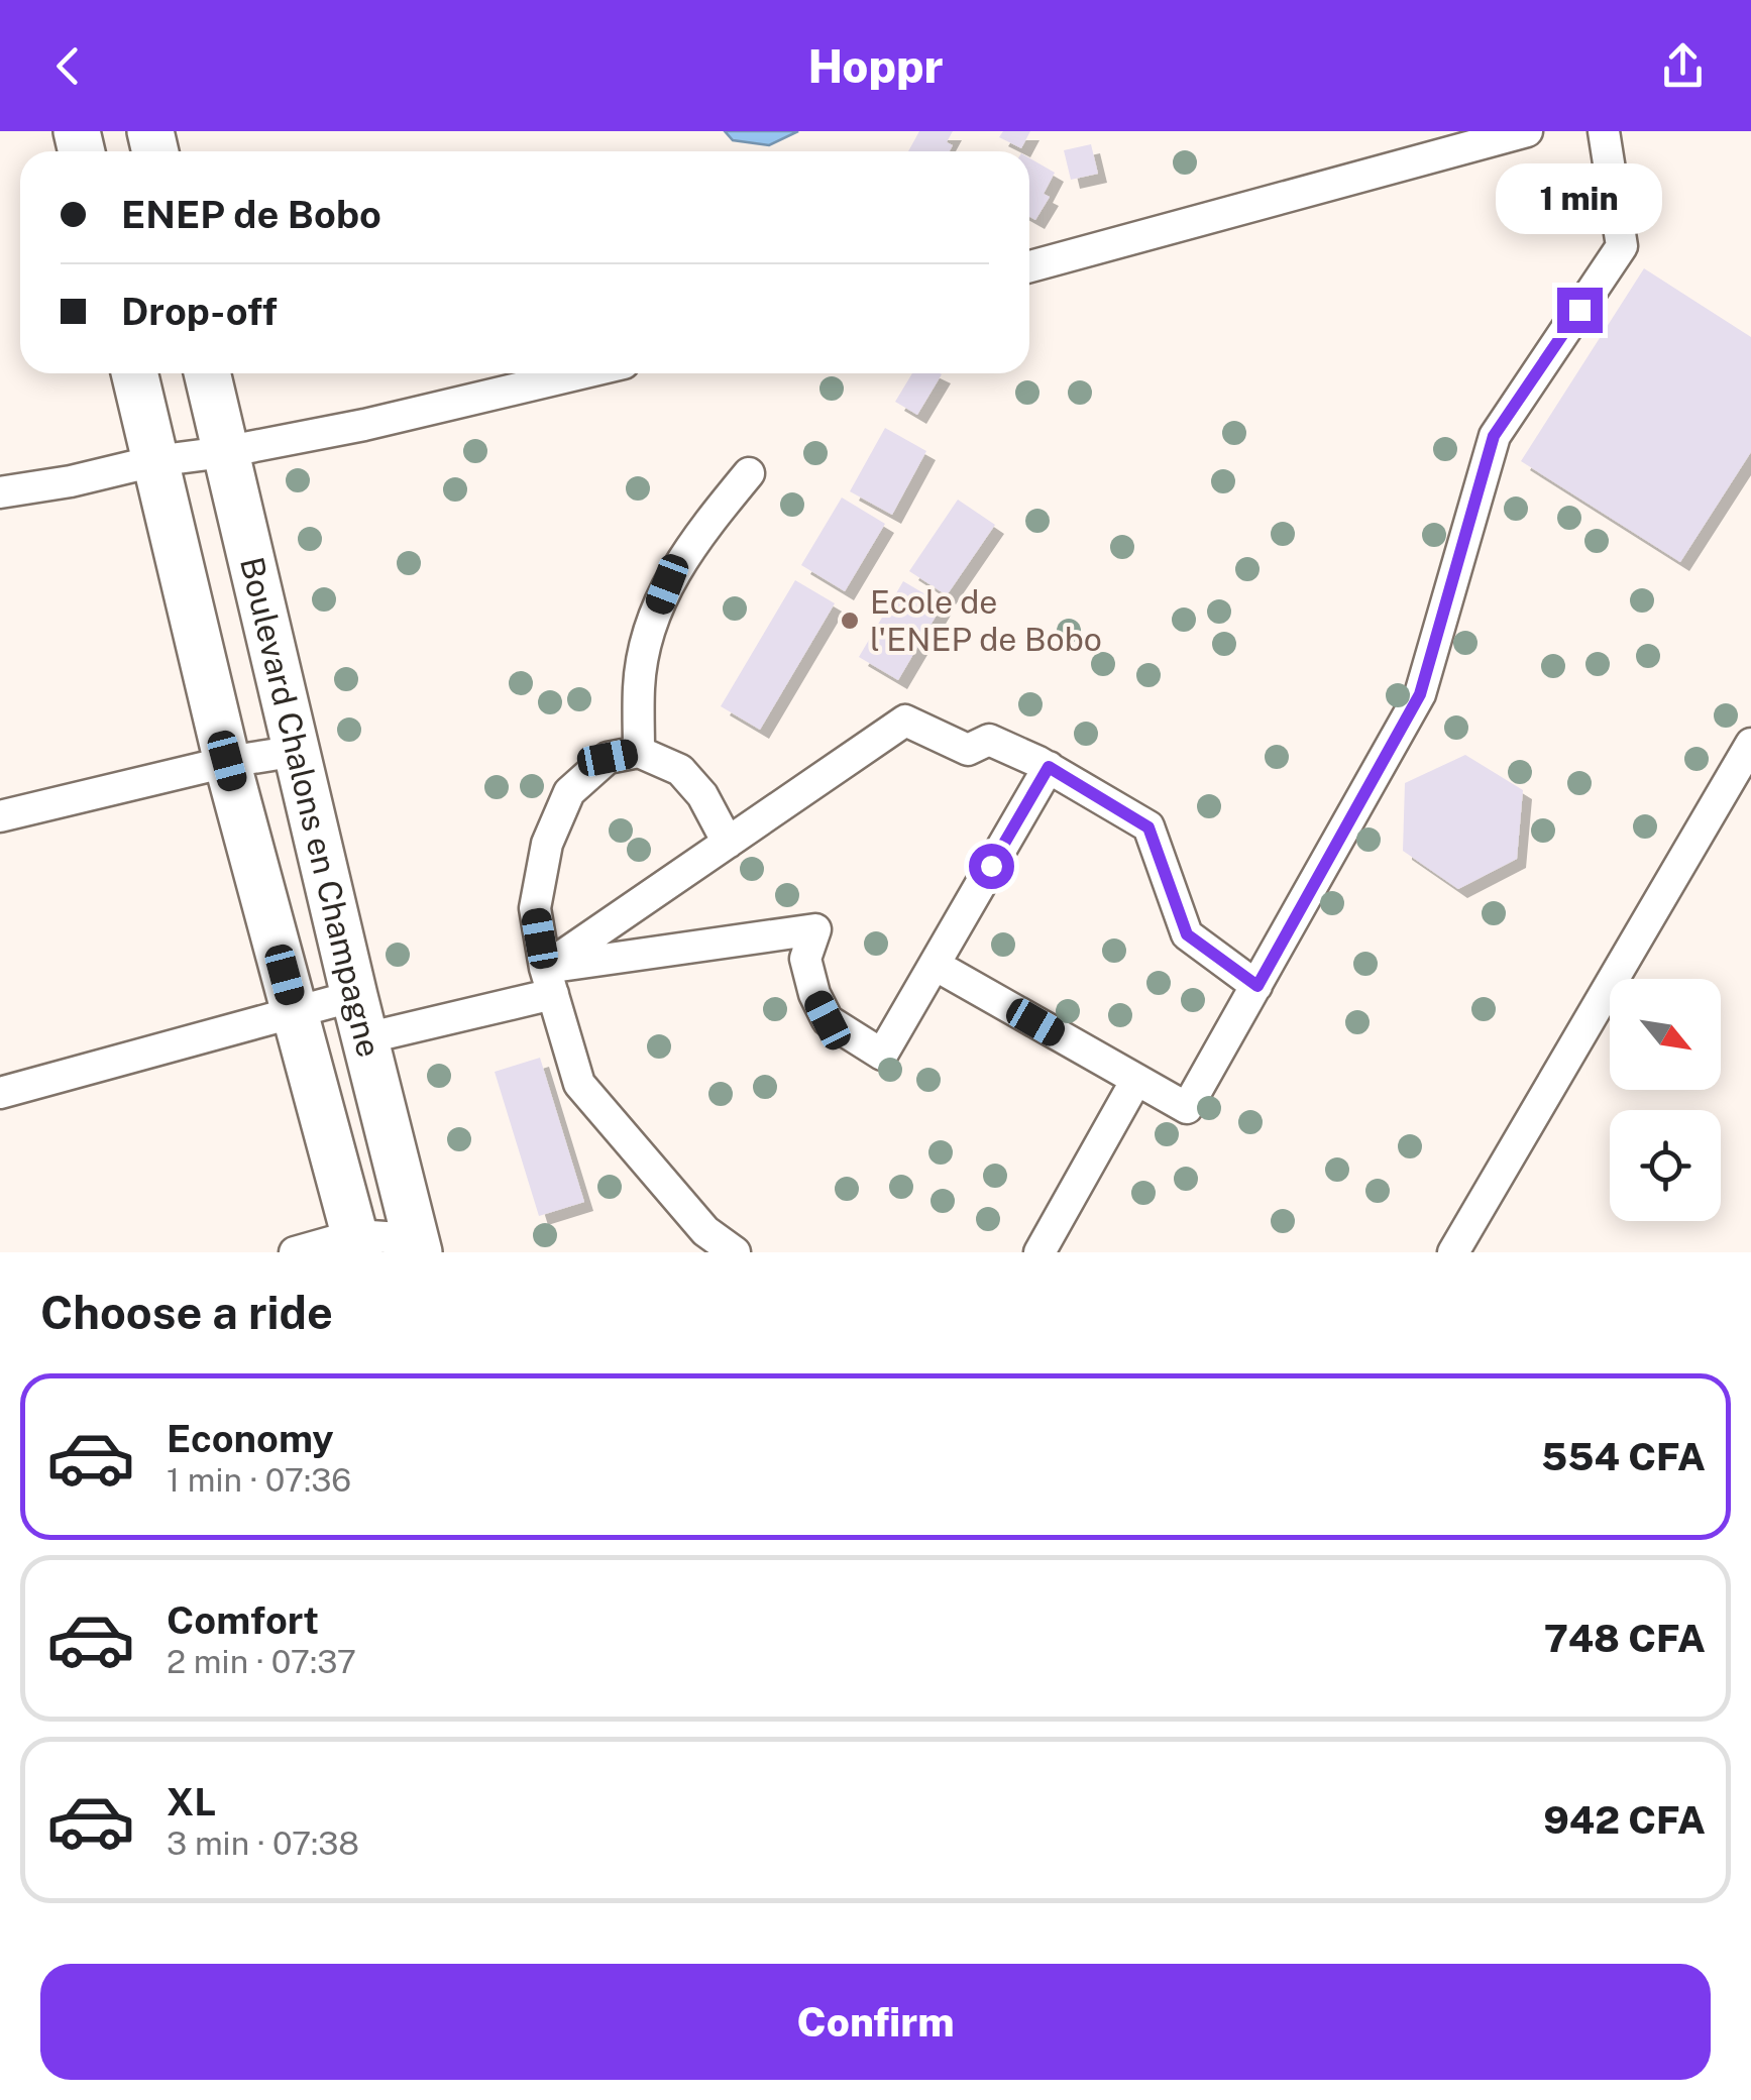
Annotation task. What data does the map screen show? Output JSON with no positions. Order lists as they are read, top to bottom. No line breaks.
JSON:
{"streets":{"main road":["Boulevard Chalons en Champagne"]},"places":["Ecole de l'ENEP de Bobo"],"north":"bottom right","page":{"header":"Hoppr","banner":["ENEP de Bobo","Drop-off"],"bubble":"1 min","heading":"Choose a ride","list":[{"name":"Economy","note":"1 min · 07:36","value":"554 CFA"},{"name":"Comfort","note":"2 min · 07:37","value":"748 CFA"},{"name":"XL","note":"3 min · 07:38","value":"942 CFA"}],"buttons":"Confirm"}}
